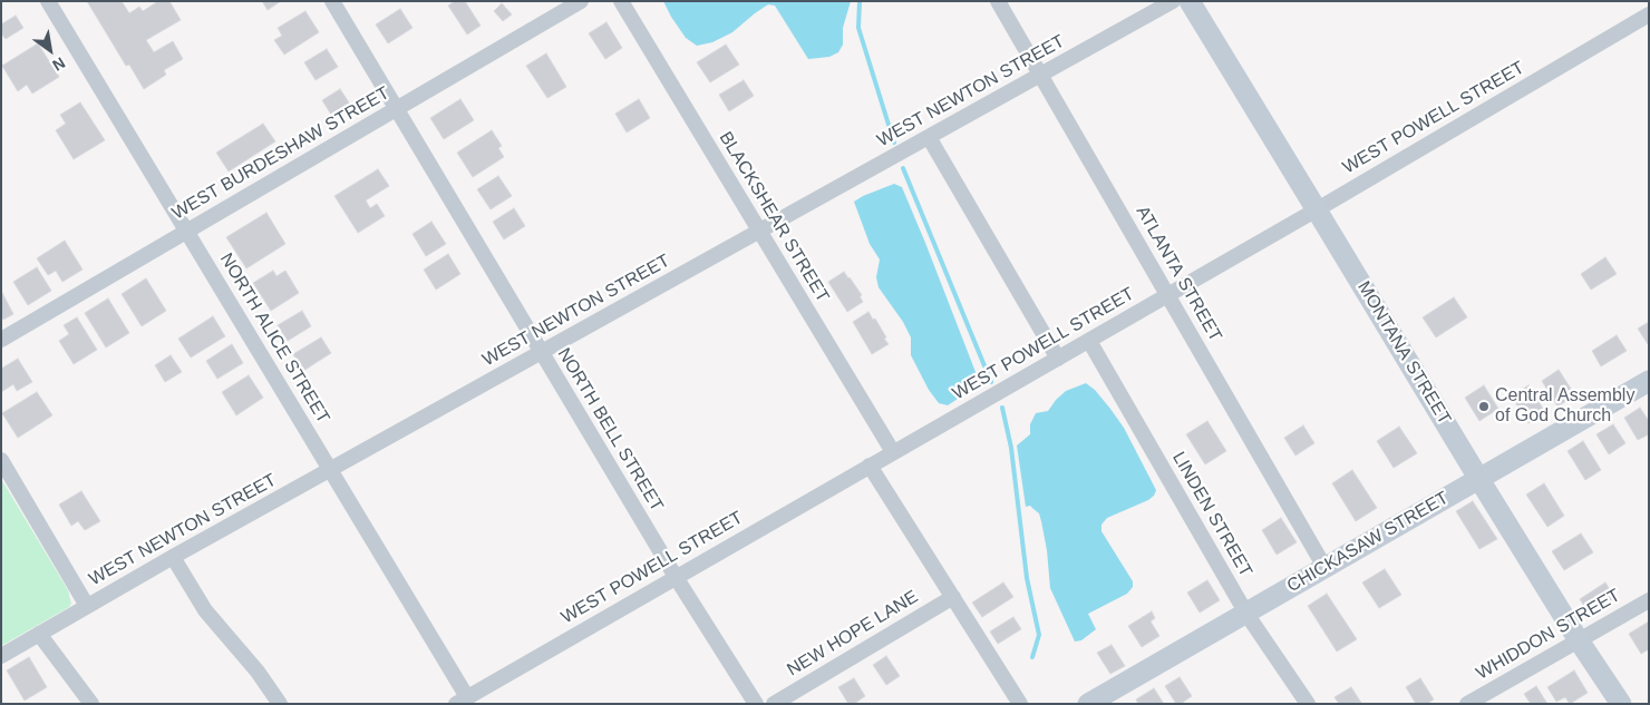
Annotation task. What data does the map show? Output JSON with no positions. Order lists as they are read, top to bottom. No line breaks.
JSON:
{"streets":{"street":["WEST NEWTON STREET","WEST POWELL STREET","WEST BURDESHAW STREET","BLACKSHEAR STREET","ATLANTA STREET","NORTH ALICE STREET","MONTANA STREET","NORTH BELL STREET","LINDEN STREET","CHICKASAW STREET","NEW HOPE LANE","WHIDDON STREET"]},"crossings":[["WEST NEWTON STREET","BLACKSHEAR STREET"],["WEST NEWTON STREET","ATLANTA STREET"],["WEST NEWTON STREET","NORTH ALICE STREET"],["WEST NEWTON STREET","NORTH BELL STREET"],["WEST POWELL STREET","BLACKSHEAR STREET"],["WEST POWELL STREET","ATLANTA STREET"],["WEST POWELL STREET","NORTH ALICE STREET"],["WEST POWELL STREET","MONTANA STREET"],["WEST POWELL STREET","NORTH BELL STREET"],["WEST POWELL STREET","LINDEN STREET"],["WEST BURDESHAW STREET","NORTH ALICE STREET"],["WEST BURDESHAW STREET","NORTH BELL STREET"],["ATLANTA STREET","CHICKASAW STREET"],["MONTANA STREET","CHICKASAW STREET"],["MONTANA STREET","WHIDDON STREET"],["LINDEN STREET","CHICKASAW STREET"]],"places":["Central Assembly of God Church"],"north":"bottom right"}
